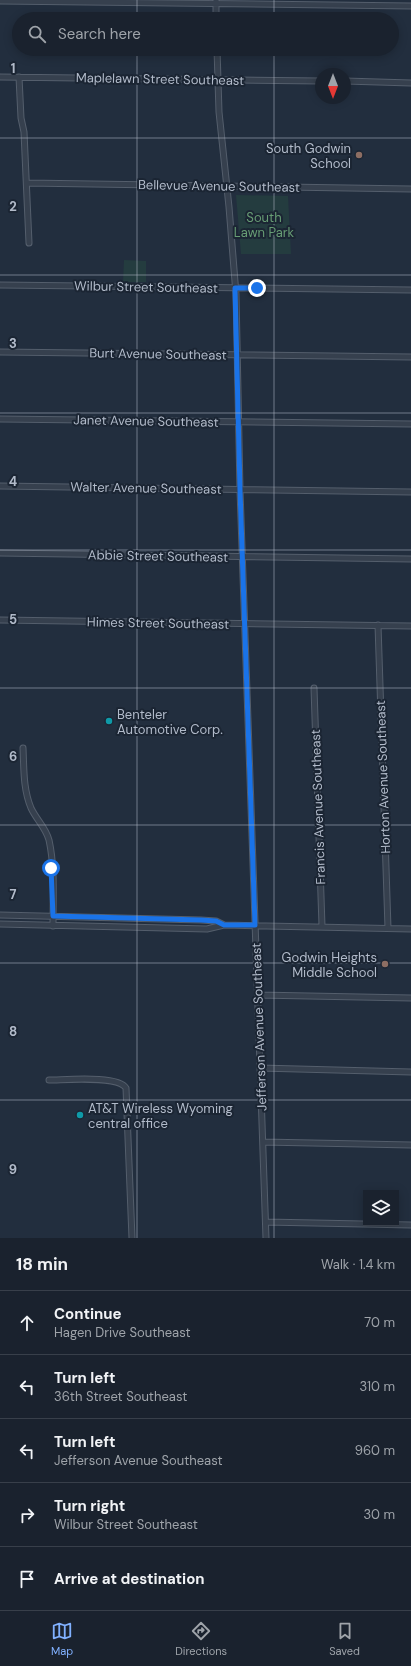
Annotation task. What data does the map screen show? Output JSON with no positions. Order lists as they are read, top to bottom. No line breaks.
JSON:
{"streets":{"street":["Maplelawn Street Southeast","Bellevue Avenue Southeast","Wilbur Street Southeast","Burt Avenue Southeast","Janet Avenue Southeast","Walter Avenue Southeast","Abbie Street Southeast","Himes Street Southeast","Horton Avenue Southeast","Francis Avenue Southeast","Jefferson Avenue Southeast"]},"crossings":[["Maplelawn Street Southeast","Jefferson Avenue Southeast"],["Bellevue Avenue Southeast","Jefferson Avenue Southeast"],["Wilbur Street Southeast","Jefferson Avenue Southeast"],["Burt Avenue Southeast","Jefferson Avenue Southeast"],["Janet Avenue Southeast","Jefferson Avenue Southeast"],["Walter Avenue Southeast","Jefferson Avenue Southeast"],["Abbie Street Southeast","Jefferson Avenue Southeast"],["Himes Street Southeast","Horton Avenue Southeast"],["Himes Street Southeast","Jefferson Avenue Southeast"]],"parks":["South Lawn Park"],"places":["South Godwin School","Benteler Automotive Corp.","Godwin Heights Middle School","AT&T Wireless Wyoming central office"],"north":"bottom","page":{"search":"Search here","heading":["18 min","Walk · 1.4 km"],"list":[["Continue","Hagen Drive Southeast","70 m"],["Turn left","36th Street Southeast","310 m"],["Turn left","Jefferson Avenue Southeast","960 m"],["Turn right","Wilbur Street Southeast","30 m"],"Arrive at destination"],"nav":["Map","Directions","Saved"]},"grid":{"rows":["1","2","3","4","5","6","7","8","9"]}}
